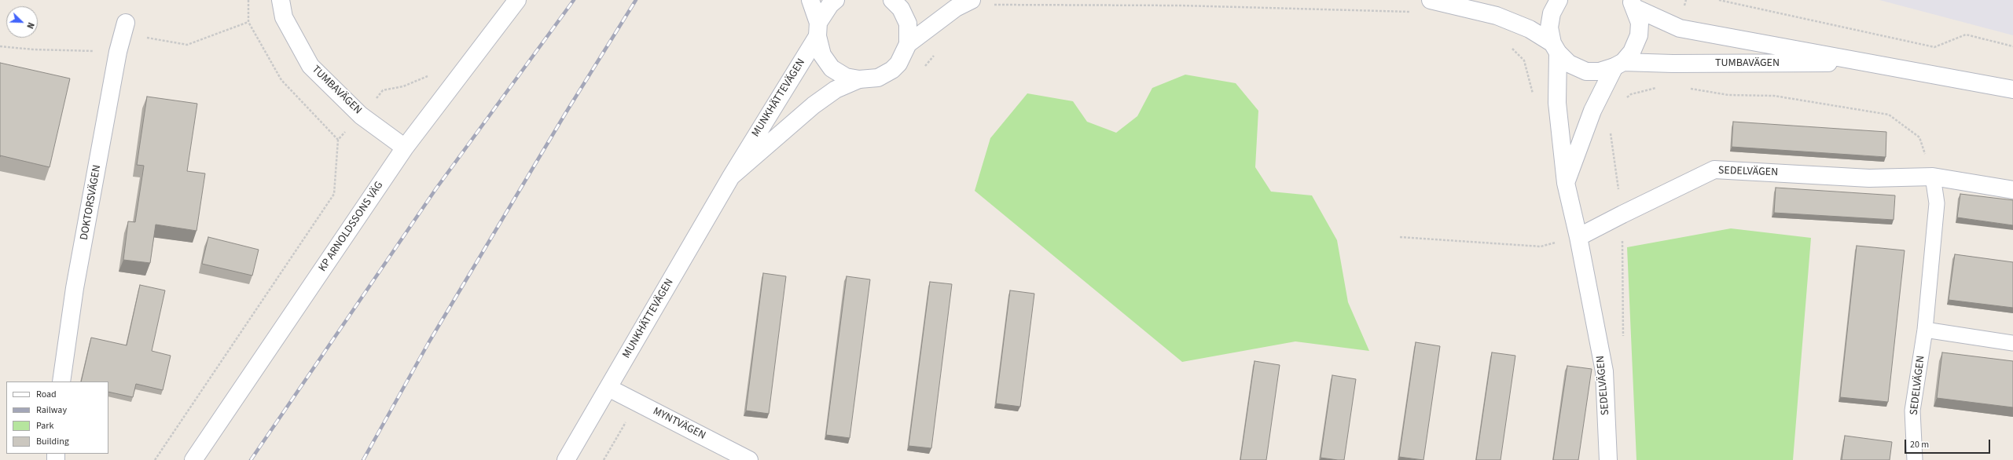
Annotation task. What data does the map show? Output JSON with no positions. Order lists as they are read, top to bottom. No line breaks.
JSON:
{"streets":{"street":["TUMBAVÄGEN","MUNKHÄTTEVÄGEN","SEDELVÄGEN","DOKTORSVÄGEN","KP ARNOLDSSONS VÄG","MYNTVÄGEN"]},"crossings":[["TUMBAVÄGEN","SEDELVÄGEN"],["TUMBAVÄGEN","KP ARNOLDSSONS VÄG"],["MUNKHÄTTEVÄGEN","MYNTVÄGEN"]],"legend":["Road","Railway","Park","Building"],"scale_bar":"20 m","north":"bottom right"}
